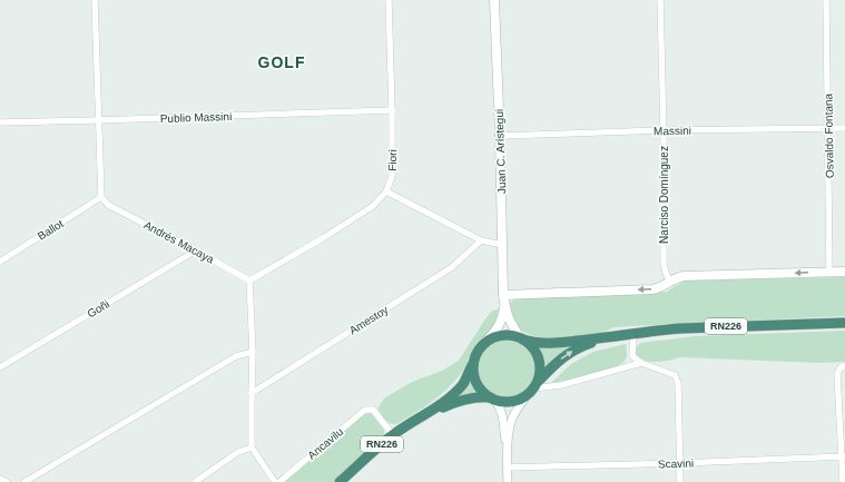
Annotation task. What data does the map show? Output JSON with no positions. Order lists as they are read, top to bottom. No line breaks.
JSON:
{"streets":{"highway":["RN226"],"main road":["Juan C. Arístegui"],"street":["Publio Massini","Massini","Osvaldo Fontana","Fiori","Narciso Domínguez","Ballot","Andrés Macaya","Goñi","Amestoy","Ancavilu","Scavini"]},"crossings":[["Publio Massini","Fiori"],["Massini","Osvaldo Fontana"],["Massini","Juan C. Arístegui"],["Massini","Narciso Domínguez"],["Juan C. Arístegui","RN226"],["Ballot","Andrés Macaya"],["Andrés Macaya","Goñi"],["RN226","Ancavilu"]],"districts":["GOLF"]}
